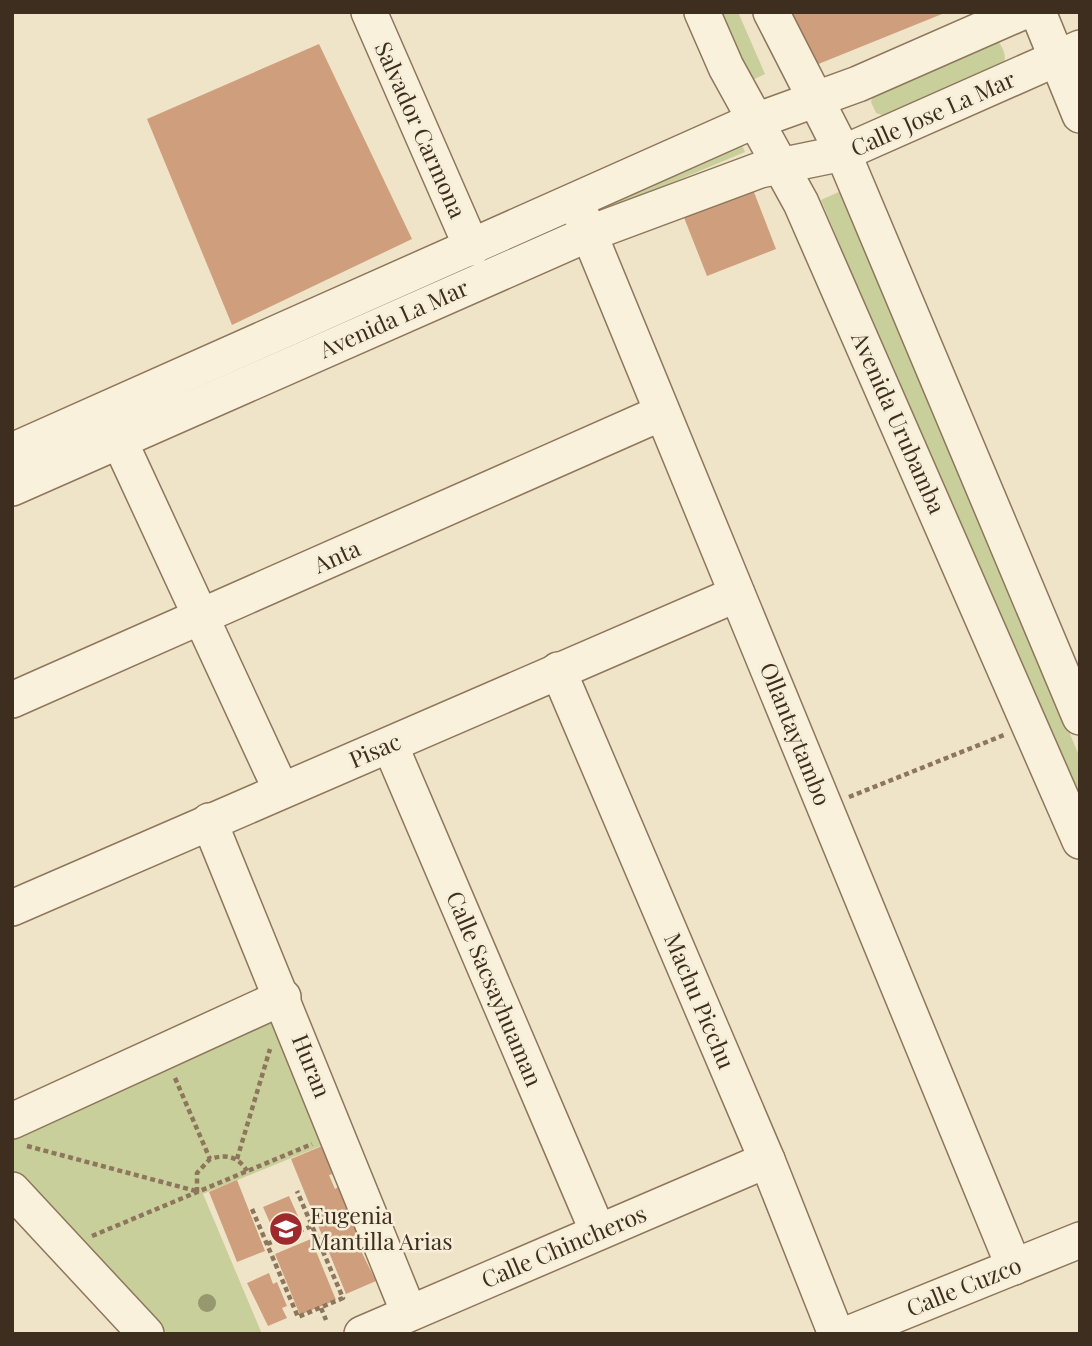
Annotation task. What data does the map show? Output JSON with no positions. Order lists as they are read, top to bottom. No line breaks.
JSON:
{"streets":{"street":["Calle Jose La Mar","Salvador Carmona","Avenida La Mar","Avenida Urubamba","Anta","Ollantaytambo","Pisac","Calle Sacsayhuaman","Machu Picchu","Huran","Calle Chincheros","Calle Cuzco"]},"crossings":[["Calle Jose La Mar","Avenida La Mar"],["Calle Jose La Mar","Avenida Urubamba"],["Salvador Carmona","Avenida La Mar"],["Avenida La Mar","Avenida Urubamba"],["Avenida La Mar","Ollantaytambo"],["Anta","Ollantaytambo"],["Ollantaytambo","Pisac"],["Ollantaytambo","Calle Cuzco"],["Pisac","Calle Sacsayhuaman"],["Pisac","Machu Picchu"],["Pisac","Huran"],["Calle Sacsayhuaman","Calle Chincheros"],["Machu Picchu","Calle Chincheros"],["Huran","Calle Chincheros"]],"places":{"school or university":["Eugenia Mantilla Arias"]}}
